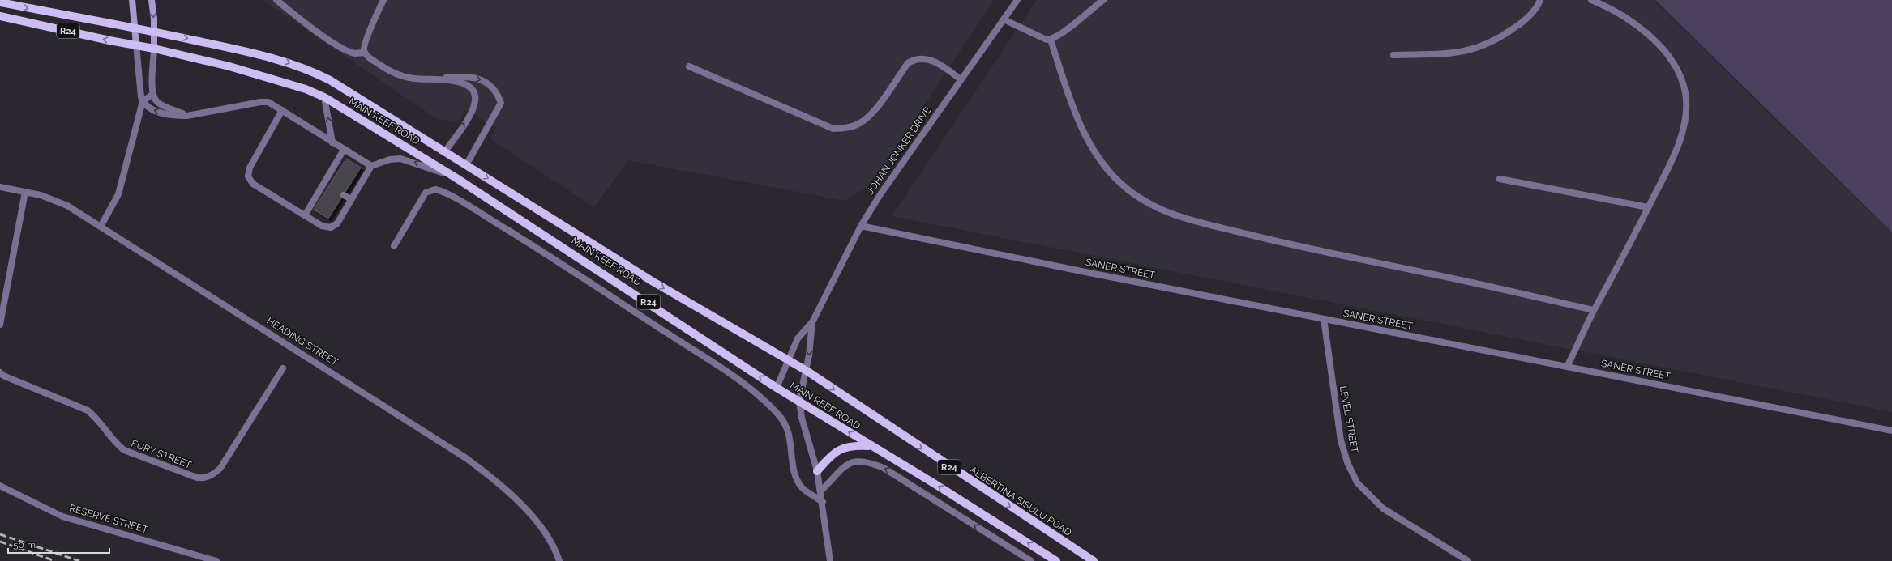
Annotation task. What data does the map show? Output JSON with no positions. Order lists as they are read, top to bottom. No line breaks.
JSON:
{"streets":{"main road":["R24","MAIN REEF ROAD","ALBERTINA SISULU ROAD"],"street":["JOHAN JONKER DRIVE","SANER STREET","HEADING STREET","LEVEL STREET","FURY STREET","RESERVE STREET"]},"crossings":[["R24","MAIN REEF ROAD"],["MAIN REEF ROAD","JOHAN JONKER DRIVE"],["MAIN REEF ROAD","ALBERTINA SISULU ROAD"],["JOHAN JONKER DRIVE","SANER STREET"],["JOHAN JONKER DRIVE","ALBERTINA SISULU ROAD"],["SANER STREET","LEVEL STREET"]],"one_way":["ALBERTINA SISULU ROAD"],"scale_bar":"50 m"}
